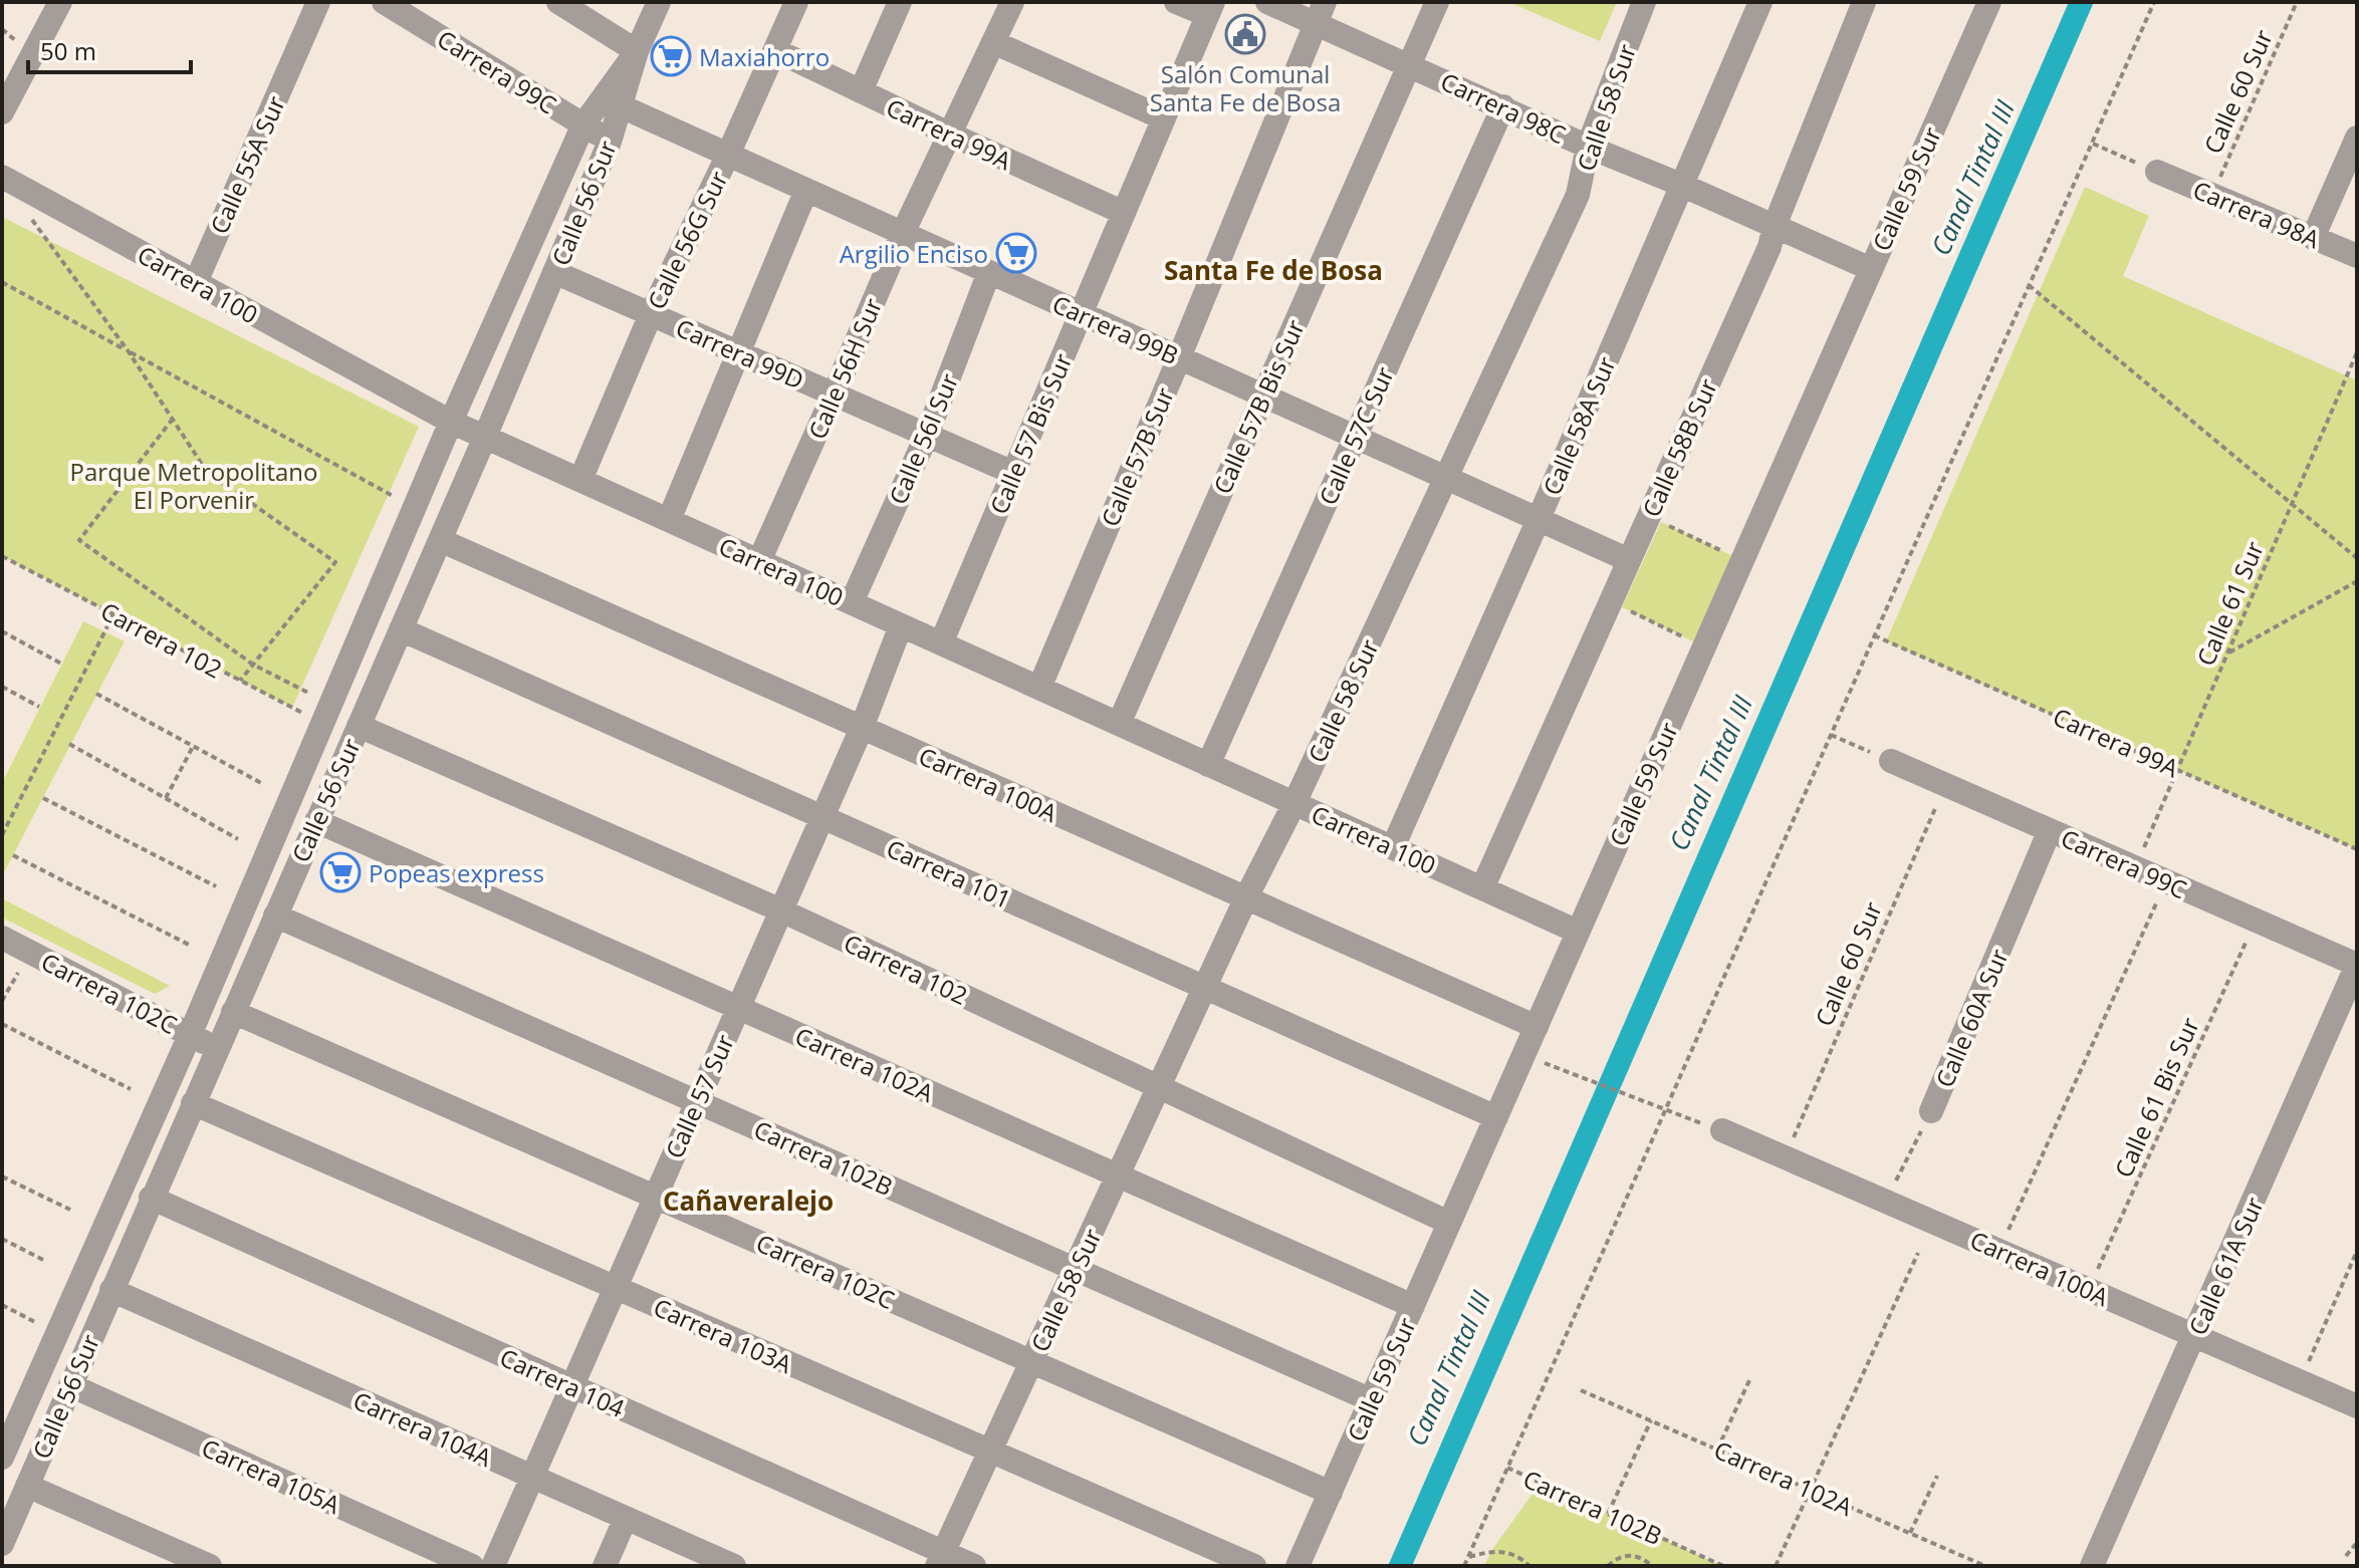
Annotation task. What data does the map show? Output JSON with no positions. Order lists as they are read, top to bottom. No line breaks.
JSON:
{"streets":{"street":["Carrera 99C","Carrera 98C","Calle 58 Sur","Carrera 99A","Calle 55A Sur","Calle 59 Sur","Calle 56 Sur","Carrera 98A","Calle 56G Sur","Carrera 100","Carrera 99B","Carrera 99D","Calle 56H Sur","Calle 57B Bis Sur","Calle 58A Sur","Calle 57 Bis Sur","Calle 57C Sur","Calle 56I Sur","Calle 58B Sur","Calle 57B Sur","Carrera 102","Carrera 100A","Carrera 101","Carrera 102C","Calle 60A Sur","Carrera 102A","Calle 57 Sur","Carrera 102B","Calle 61A Sur","Carrera 103A","Carrera 104","Carrera 104A","Carrera 105A"],"path":["Calle 60 Sur","Calle 61 Sur","Calle 61 Bis Sur"]},"crossings":[["Carrera 99C","Calle 60 Sur"],["Carrera 99C","Calle 56 Sur"],["Carrera 99C","Calle 61 Sur"],["Carrera 99C","Calle 60A Sur"],["Carrera 99C","Calle 61 Bis Sur"],["Carrera 99C","Calle 61A Sur"],["Calle 60 Sur","Carrera 98A"],["Calle 60 Sur","Carrera 100A"],["Carrera 98C","Calle 58 Sur"],["Carrera 98C","Calle 59 Sur"],["Carrera 98C","Calle 57B Bis Sur"],["Carrera 98C","Calle 58A Sur"],["Carrera 98C","Calle 57C Sur"],["Carrera 98C","Calle 58B Sur"],["Carrera 98C","Calle 57B Sur"],["Calle 58 Sur","Carrera 100"],["Calle 58 Sur","Carrera 99B"],["Calle 58 Sur","Carrera 102"],["Calle 58 Sur","Carrera 100A"],["Calle 58 Sur","Carrera 101"],["Calle 58 Sur","Carrera 102C"],["Calle 58 Sur","Carrera 102A"],["Calle 58 Sur","Carrera 102B"],["Calle 58 Sur","Carrera 103A"],["Calle 58 Sur","Carrera 104"],["Carrera 99A","Calle 56G Sur"],["Carrera 99A","Calle 56H Sur"],["Carrera 99A","Calle 57 Bis Sur"],["Carrera 99A","Calle 61 Sur"],["Calle 55A Sur","Carrera 100"],["Calle 59 Sur","Carrera 100"],["Calle 59 Sur","Carrera 102"],["Calle 59 Sur","Carrera 100A"],["Calle 59 Sur","Carrera 101"],["Calle 59 Sur","Carrera 102C"],["Calle 59 Sur","Carrera 102A"],["Calle 59 Sur","Carrera 102B"],["Calle 56 Sur","Carrera 100"],["Calle 56 Sur","Carrera 99B"],["Calle 56 Sur","Carrera 99D"],["Calle 56 Sur","Carrera 102"],["Calle 56 Sur","Carrera 100A"],["Calle 56 Sur","Carrera 101"],["Calle 56 Sur","Carrera 102C"],["Calle 56 Sur","Carrera 102A"],["Calle 56 Sur","Carrera 102B"],["Calle 56 Sur","Carrera 103A"],["Calle 56 Sur","Carrera 104"],["Calle 56 Sur","Carrera 104A"],["Calle 56 Sur","Carrera 105A"],["Calle 56G Sur","Carrera 100"],["Calle 56G Sur","Carrera 99B"],["Calle 56G Sur","Carrera 99D"],["Carrera 100","Calle 56H Sur"],["Carrera 100","Calle 57B Bis Sur"],["Carrera 100","Calle 58A Sur"],["Carrera 100","Calle 57 Bis Sur"],["Carrera 100","Calle 57C Sur"],["Carrera 100","Calle 56I Sur"],["Carrera 100","Calle 58B Sur"],["Carrera 100","Calle 57B Sur"],["Carrera 100","Calle 57 Sur"],["Carrera 99B","Calle 56H Sur"],["Carrera 99B","Calle 57B Bis Sur"],["Carrera 99B","Calle 58A Sur"],["Carrera 99B","Calle 57 Bis Sur"],["Carrera 99B","Calle 57C Sur"],["Carrera 99B","Calle 56I Sur"],["Carrera 99B","Calle 58B Sur"],["Carrera 99B","Calle 57B Sur"],["Carrera 99D","Calle 56H Sur"],["Carrera 99D","Calle 57 Bis Sur"],["Carrera 99D","Calle 56I Sur"],["Carrera 102","Calle 57 Sur"],["Carrera 100A","Calle 60A Sur"],["Carrera 100A","Calle 57 Sur"],["Carrera 100A","Calle 61 Bis Sur"],["Carrera 100A","Calle 61A Sur"],["Carrera 101","Calle 57 Sur"],["Carrera 102C","Calle 57 Sur"],["Carrera 102A","Calle 57 Sur"],["Calle 57 Sur","Carrera 102B"],["Calle 57 Sur","Carrera 103A"],["Calle 57 Sur","Carrera 104"],["Calle 57 Sur","Carrera 104A"]],"districts":["Santa Fe de Bosa","Cañaveralejo"],"water":["Canal Tintal III"],"parks":["Parque Metropolitano El Porvenir"],"places":{"public building":["Salón Comunal Santa Fe de Bosa"],"supermarket":["Maxiahorro","Argilio Enciso","Popeas express"]},"scale_bar":"50 m"}
